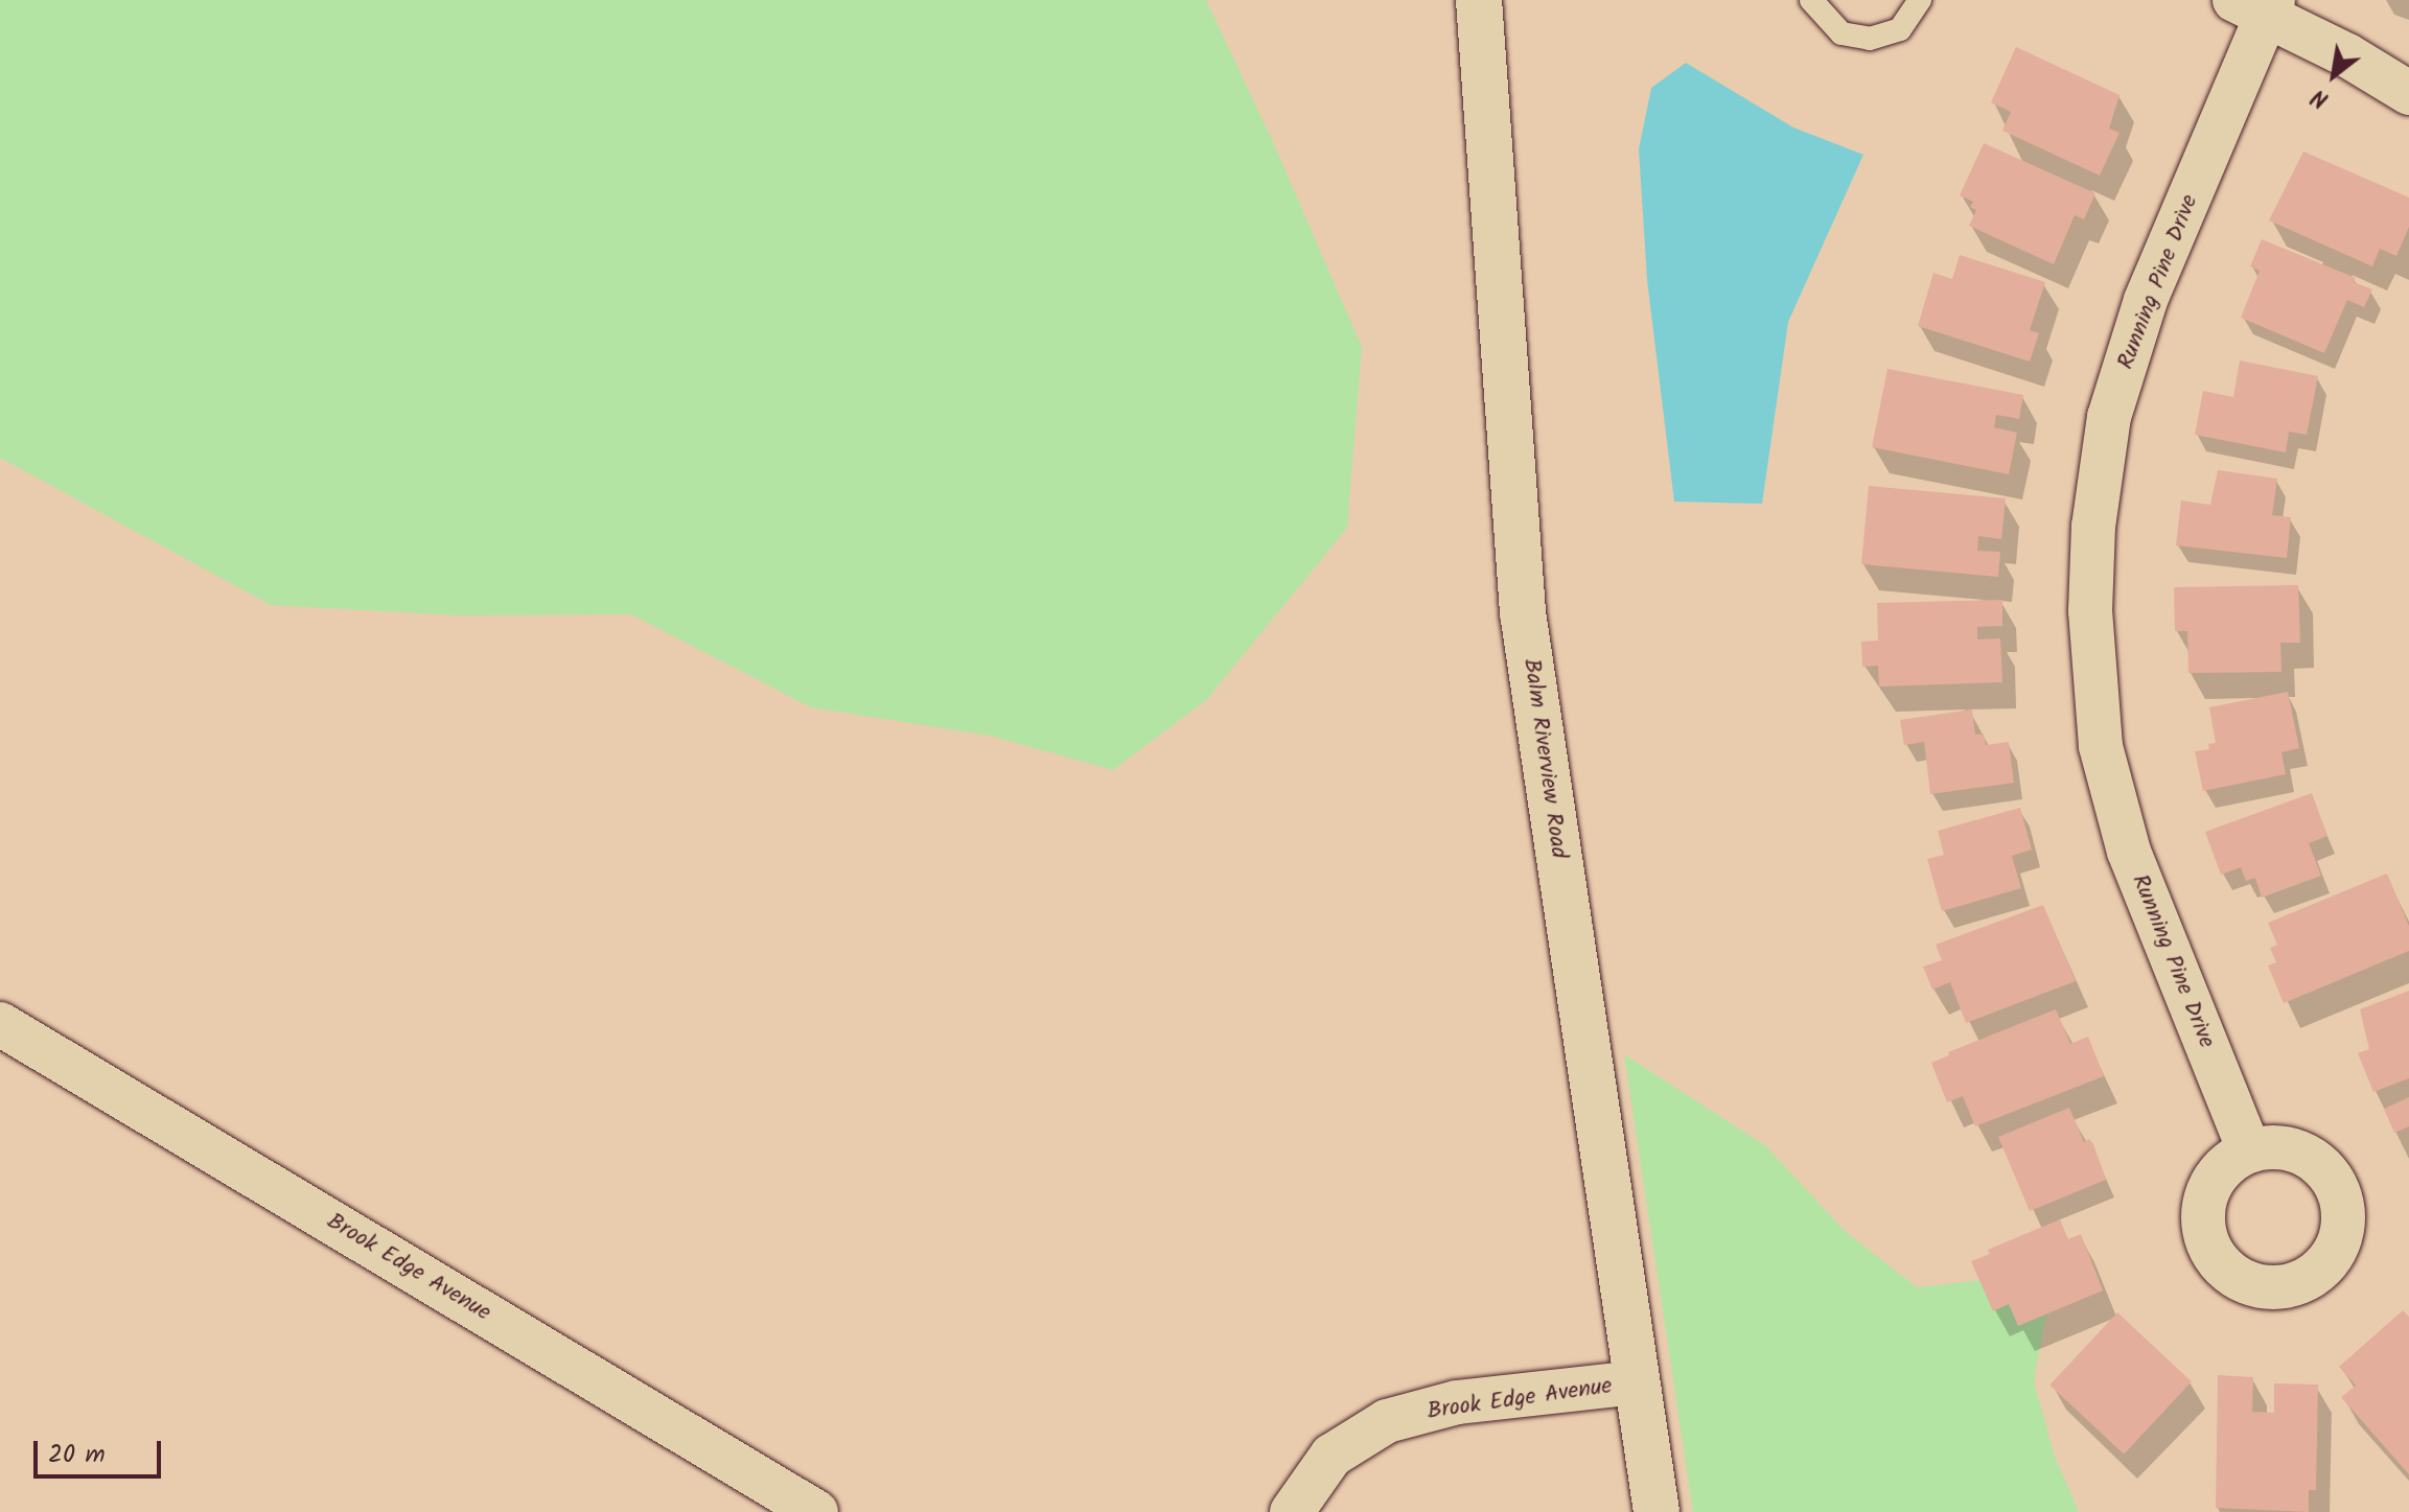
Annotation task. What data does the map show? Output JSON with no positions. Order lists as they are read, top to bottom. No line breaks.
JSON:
{"streets":{"main road":["Balm Riverview Road"],"street":["Running Pine Drive","Brook Edge Avenue"]},"crossings":[["Balm Riverview Road","Brook Edge Avenue"]],"scale_bar":"20 m","north":"bottom left"}
